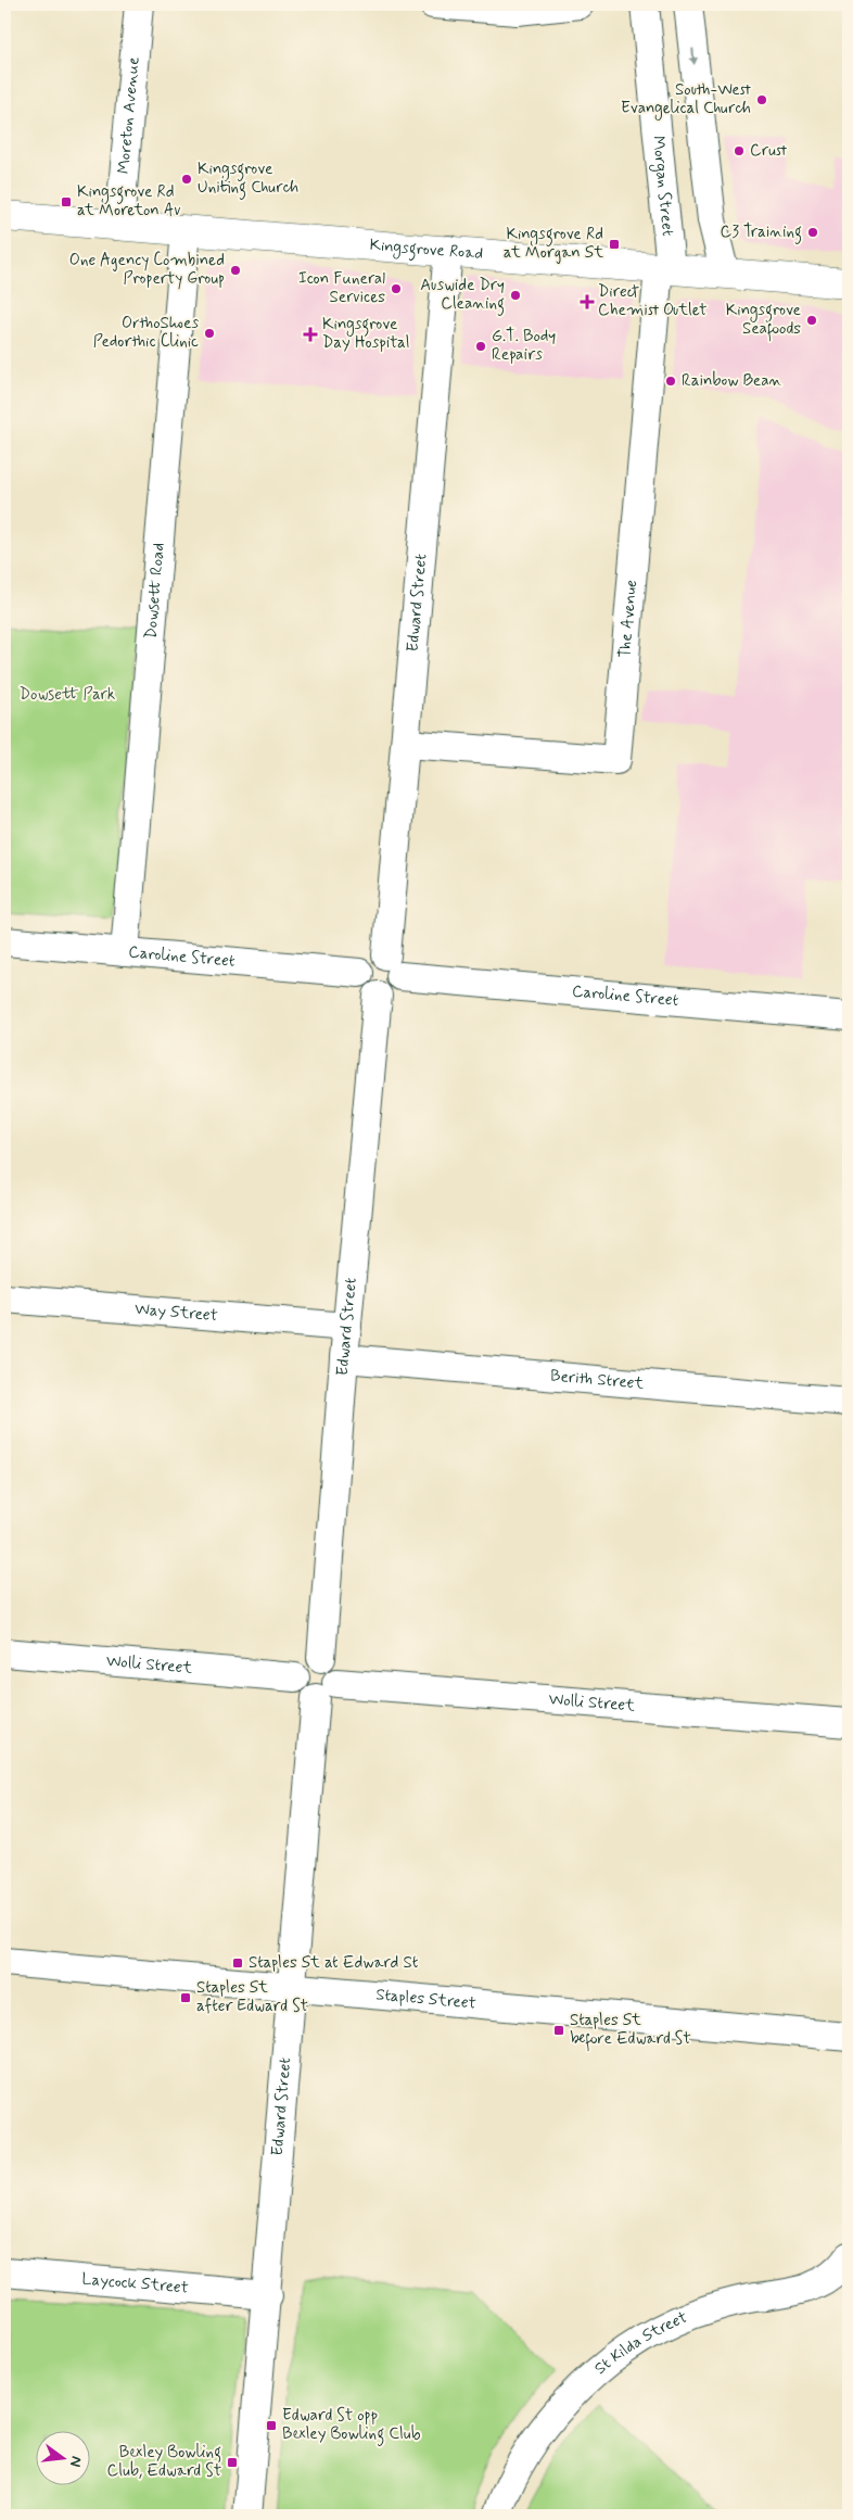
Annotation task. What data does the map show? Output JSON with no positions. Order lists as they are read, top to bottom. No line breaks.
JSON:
{"streets":{"main road":["Kingsgrove Road"],"street":["Moreton Avenue","Morgan Street","Dowsett Road","Edward Street","The Avenue","Caroline Street","Way Street","Berith Street","Wolli Street","Staples Street","Laycock Street","St Kilda Street"]},"crossings":[["Moreton Avenue","Kingsgrove Road"],["Morgan Street","Kingsgrove Road"],["Morgan Street","The Avenue"],["Kingsgrove Road","Dowsett Road"],["Kingsgrove Road","Edward Street"],["Kingsgrove Road","The Avenue"],["Dowsett Road","Caroline Street"],["Edward Street","The Avenue"],["Edward Street","Caroline Street"],["Edward Street","Way Street"],["Edward Street","Berith Street"],["Edward Street","Wolli Street"],["Edward Street","Staples Street"],["Edward Street","Laycock Street"]],"parks":["Dowsett Park"],"places":{"other":["South-West Evangelical Church","Crust","Kingsgrove Uniting Church","C3 Training","One Agency Combined Property Group","Icon Funeral Services","Auswide Dry Cleaning","Kingsgrove Seafoods","OrthoShoes Pedorthic Clinic","G.T. Body Repairs","Rainbow Bean"],"transit":["Kingsgrove Rd at Moreton Av","Kingsgrove Rd at Morgan St","Staples St at Edward St","Staples St after Edward St","Staples St before Edward St","Edward St opp Bexley Bowling Club","Bexley Bowling Club, Edward St"],"health":["Direct Chemist Outlet","Kingsgrove Day Hospital"]},"north":"right"}
